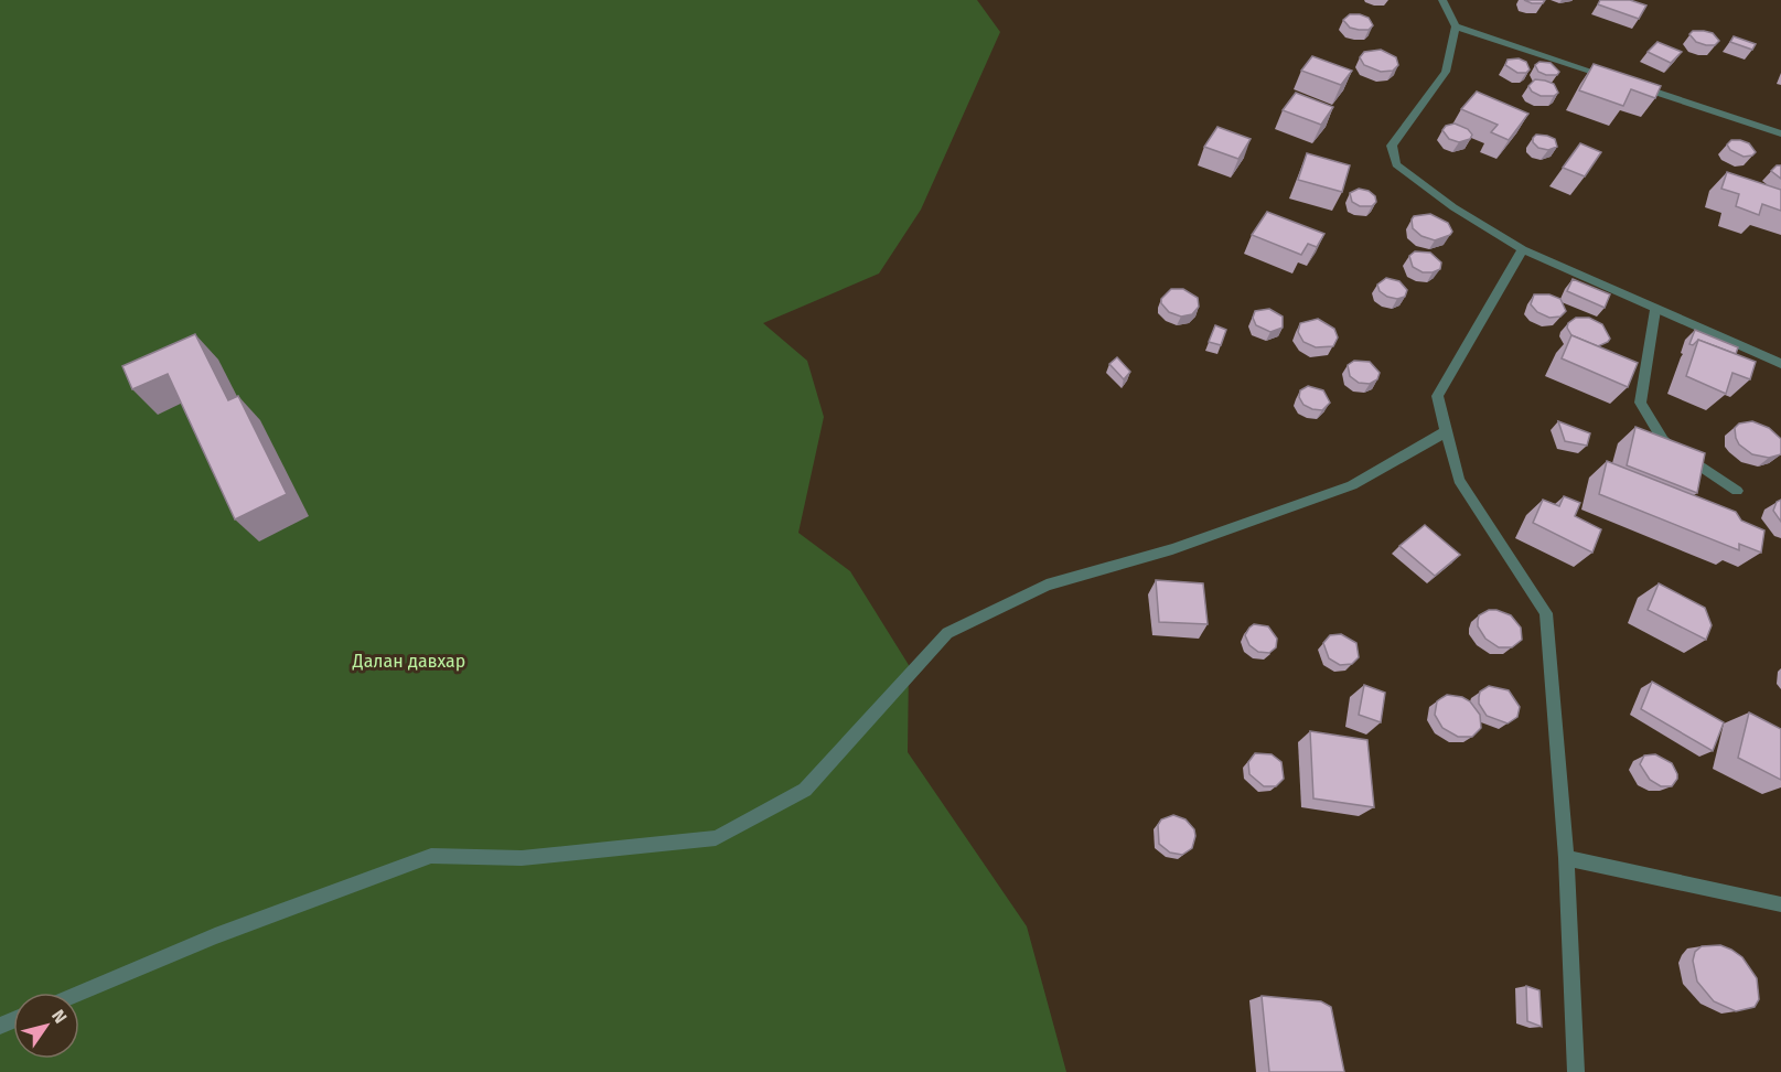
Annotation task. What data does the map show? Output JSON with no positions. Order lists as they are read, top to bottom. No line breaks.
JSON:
{"parks":["Далан давхар"],"north":"top right"}
